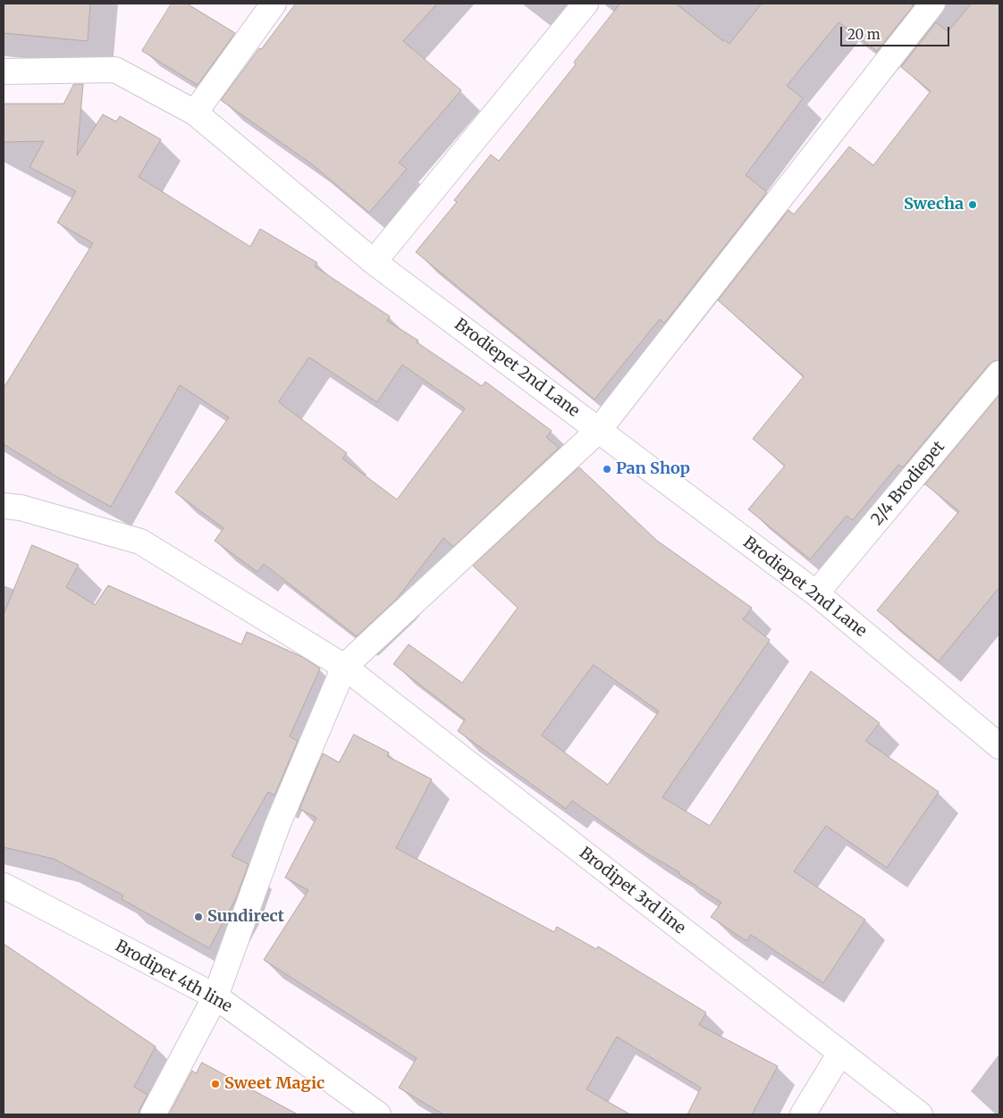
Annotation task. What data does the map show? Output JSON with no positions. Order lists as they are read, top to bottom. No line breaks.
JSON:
{"streets":{"street":["Brodiepet 2nd Lane","2/4 Brodiepet","Brodipet 3rd line","Brodipet 4th line"]},"crossings":[["Brodiepet 2nd Lane","2/4 Brodiepet"]],"places":["Swecha","Pan Shop","Sundirect","Sweet Magic"],"scale_bar":"20 m"}
